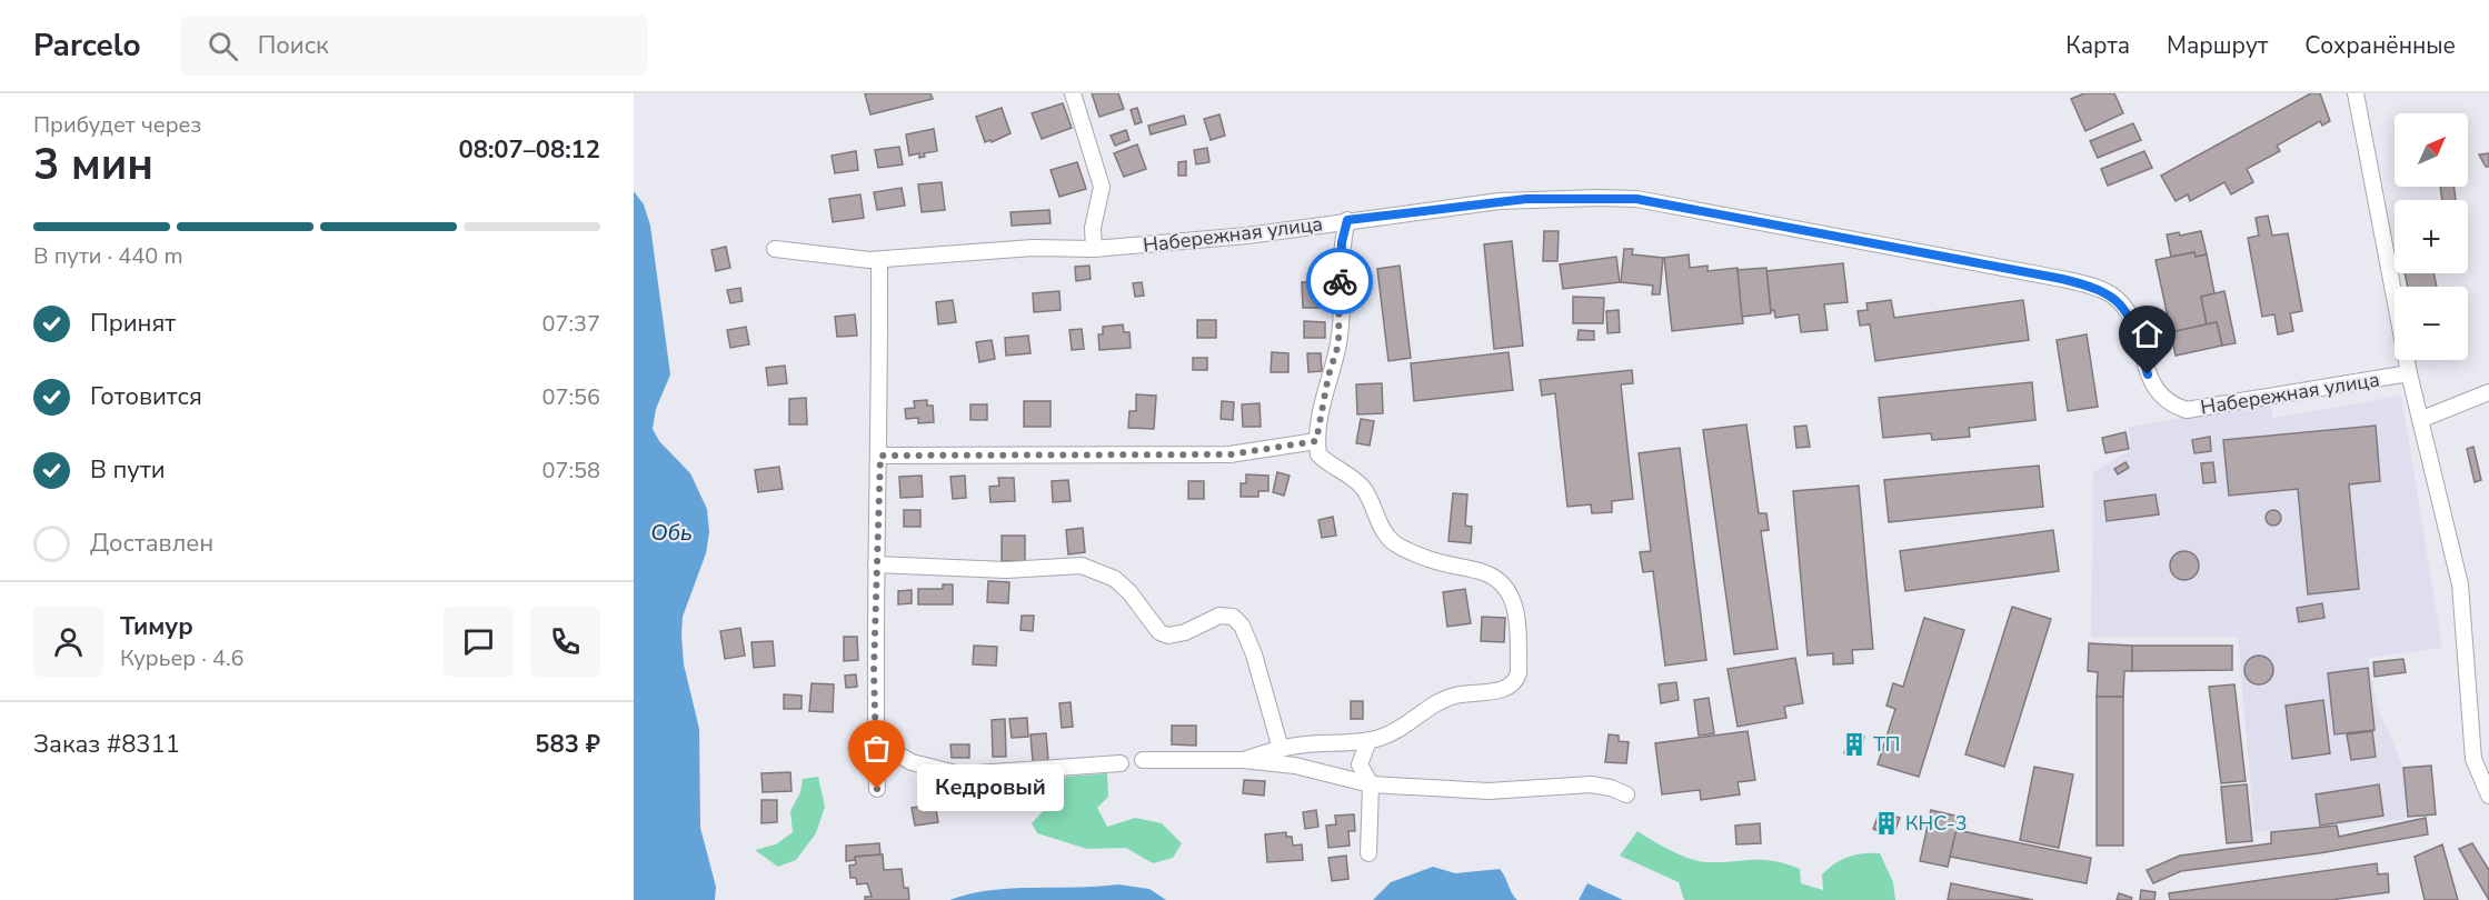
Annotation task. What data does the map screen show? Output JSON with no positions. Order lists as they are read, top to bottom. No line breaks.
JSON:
{"streets":{"street":["Набережная улица"]},"water":["Обь"],"places":{"building":["ТП","КНС-3"],"other":["Кедровый"]},"north":"top right","page":{"header":"Parcelo","search":"Поиск","nav":["Карта","Маршрут","Сохранённые"],"heading":["3 мин","Прибудет через","08:07–08:12"],"panel":["Тимур","Курьер · 4.6","Заказ #8311","583 ₽"],"map_buttons":["+","−"],"bar":"В пути · 440 m","list":[["Принят","07:37"],["Готовится","07:56"],["В пути","07:58"],"Доставлен"],"bubble":"Кедровый"}}
